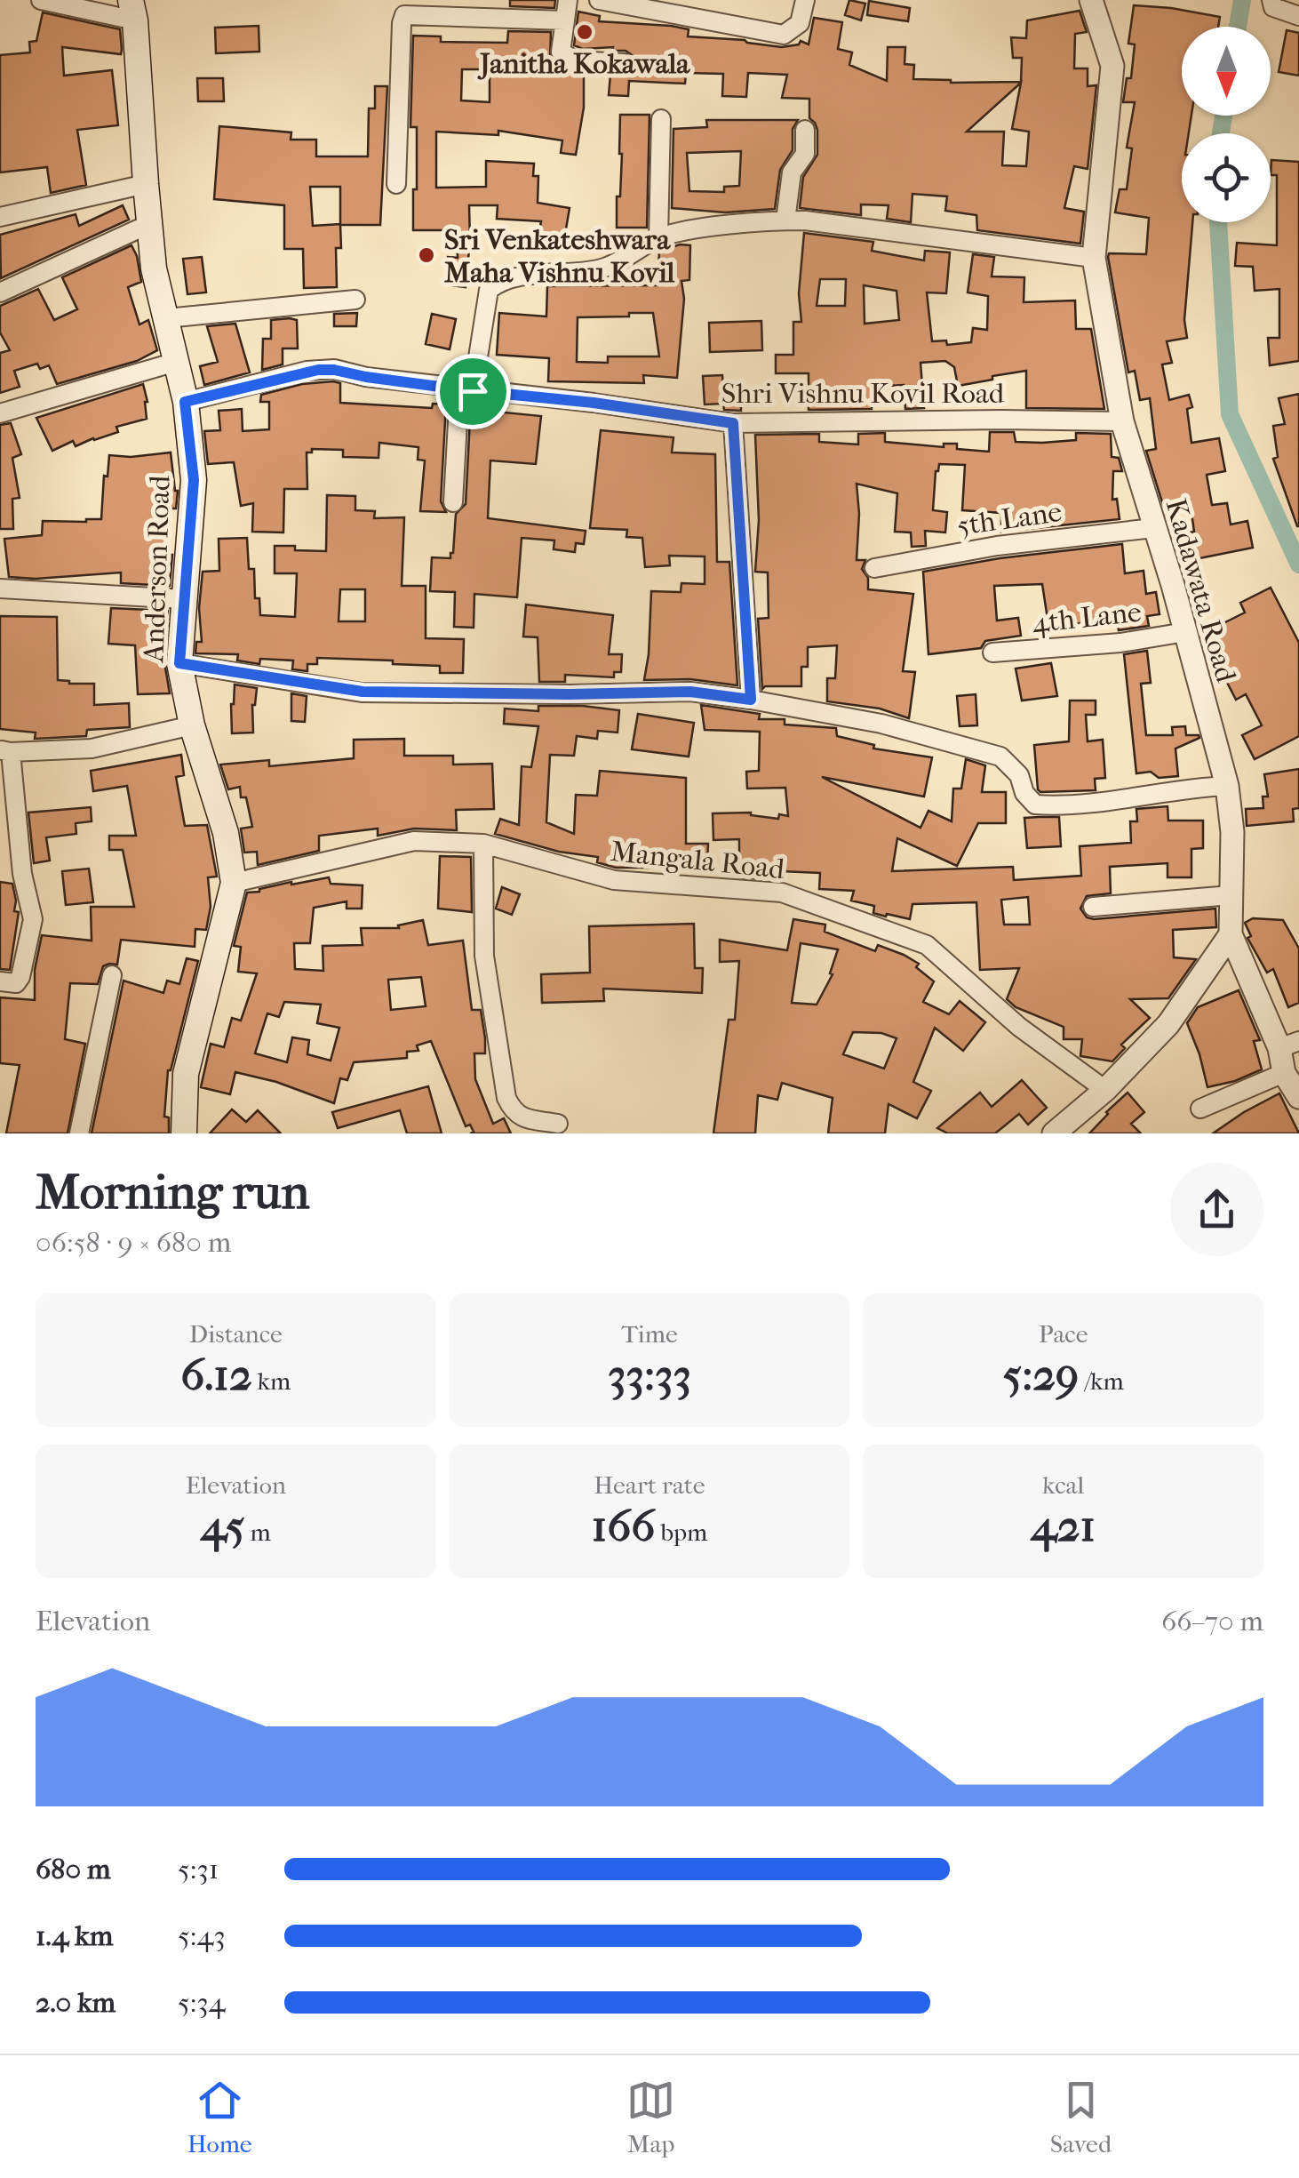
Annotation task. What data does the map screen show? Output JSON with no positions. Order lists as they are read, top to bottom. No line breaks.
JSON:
{"streets":{"main road":["Anderson Road"],"street":["Shri Vishnu Kovil Road","5th Lane","Kadawata Road","4th Lane","Mangala Road"]},"crossings":[["Shri Vishnu Kovil Road","Anderson Road"],["Shri Vishnu Kovil Road","Kadawata Road"],["5th Lane","Kadawata Road"],["Anderson Road","Mangala Road"],["Kadawata Road","4th Lane"]],"places":["Janitha Kokawala","Sri Venkateshwara Maha Vishnu Kovil"],"north":"bottom","page":{"heading":["Morning run","06:58 · 9 × 680 m"],"stats":[["Distance","6.12 km"],["Time","33:33"],["Pace","5:29 /km"],["Elevation","45 m"],["Heart rate","166 bpm"],["kcal","421"]],"chart":["Elevation","66–70 m"],"list":[{"name":"680 m","note":"5:31"},{"name":"1.4 km","note":"5:43"},{"name":"2.0 km","note":"5:34"}],"tabs":["Home","Map","Saved"]}}
